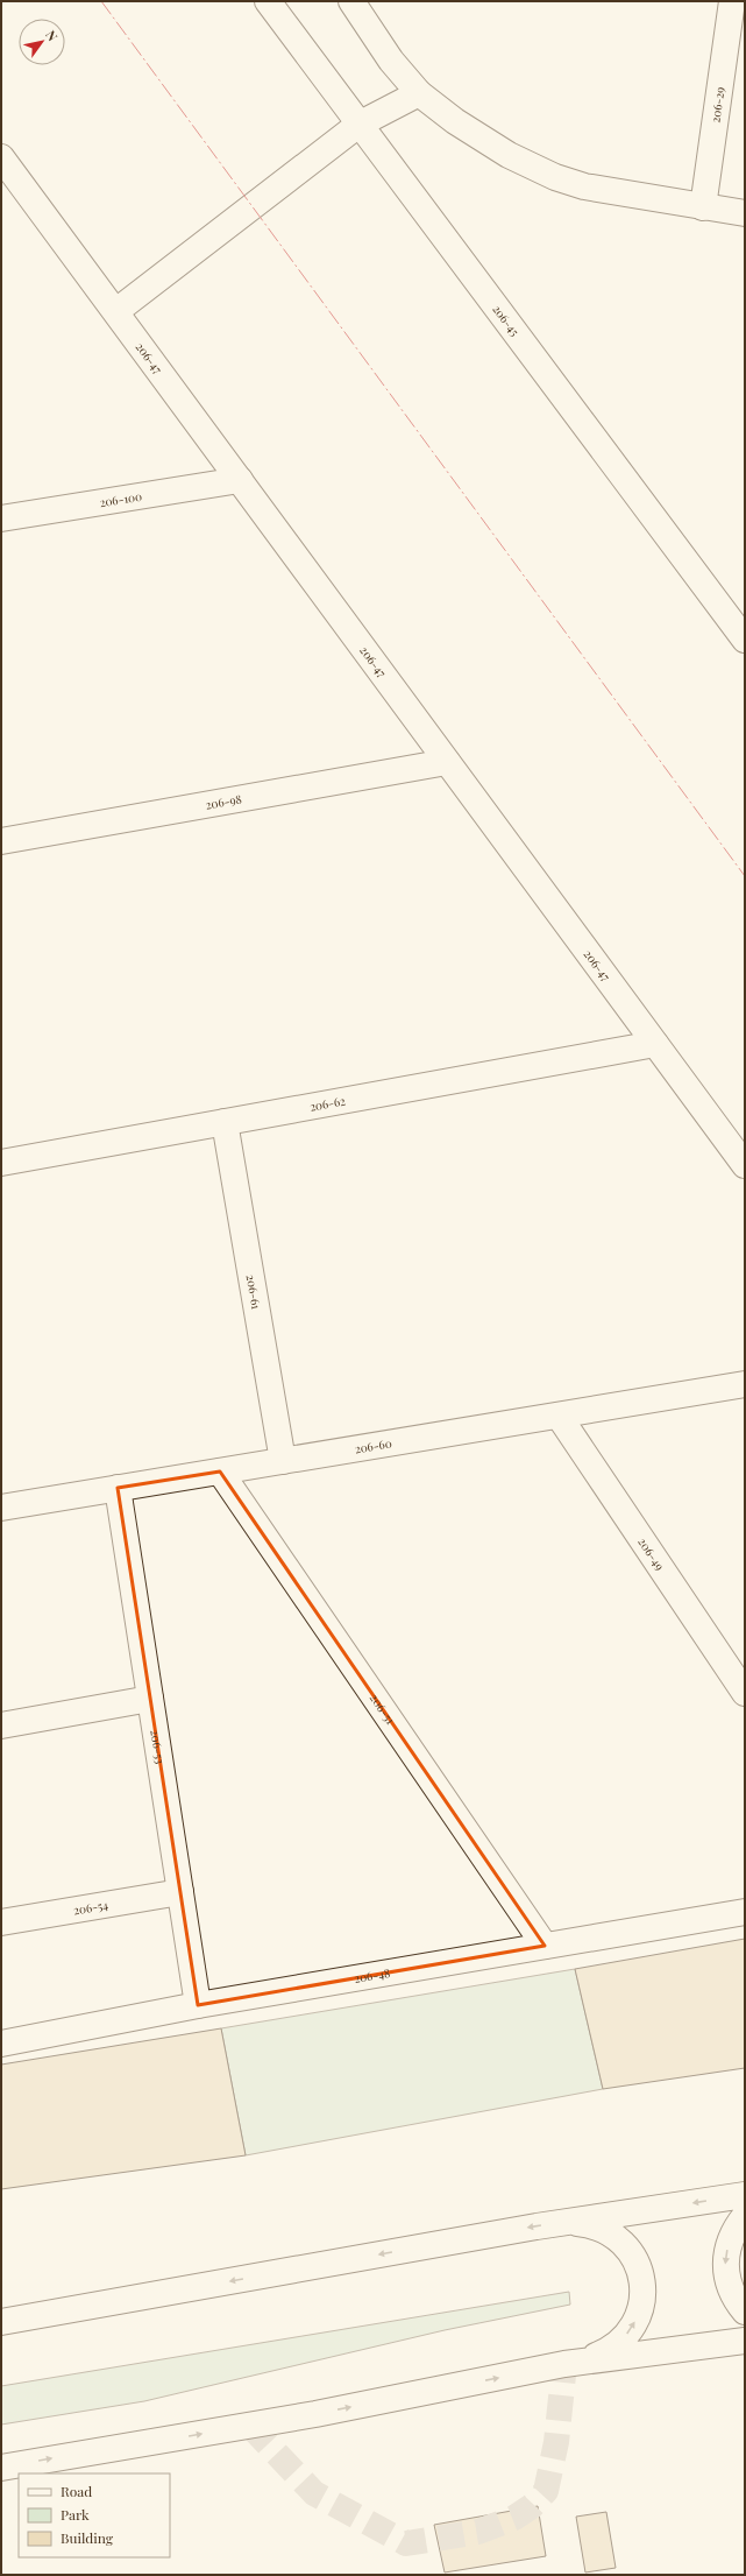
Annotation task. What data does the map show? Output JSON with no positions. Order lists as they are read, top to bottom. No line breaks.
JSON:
{"streets":{"main road":["206-29","206-45","206-47","206-100","206-98","206-62","206-61","206-60","206-49","206-51","206-53","206-54","206-48"]},"crossings":[["206-47","206-100"],["206-47","206-98"],["206-47","206-62"],["206-62","206-61"],["206-61","206-60"],["206-60","206-49"],["206-60","206-51"],["206-60","206-53"],["206-51","206-48"],["206-53","206-54"],["206-53","206-48"]],"legend":["Road","Park","Building"],"north":"top right"}
